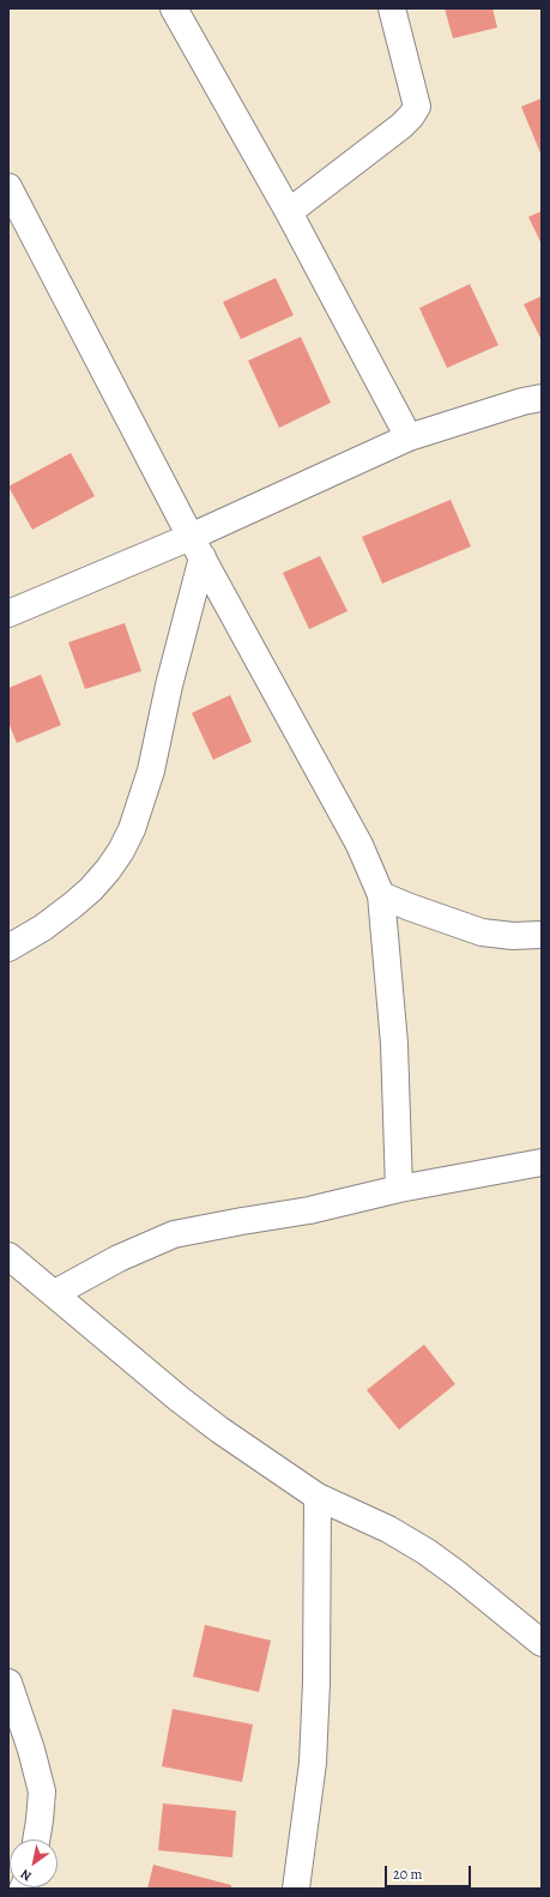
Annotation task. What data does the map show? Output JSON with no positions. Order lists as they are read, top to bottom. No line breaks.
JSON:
{"scale_bar":"20 m","north":"bottom left"}
